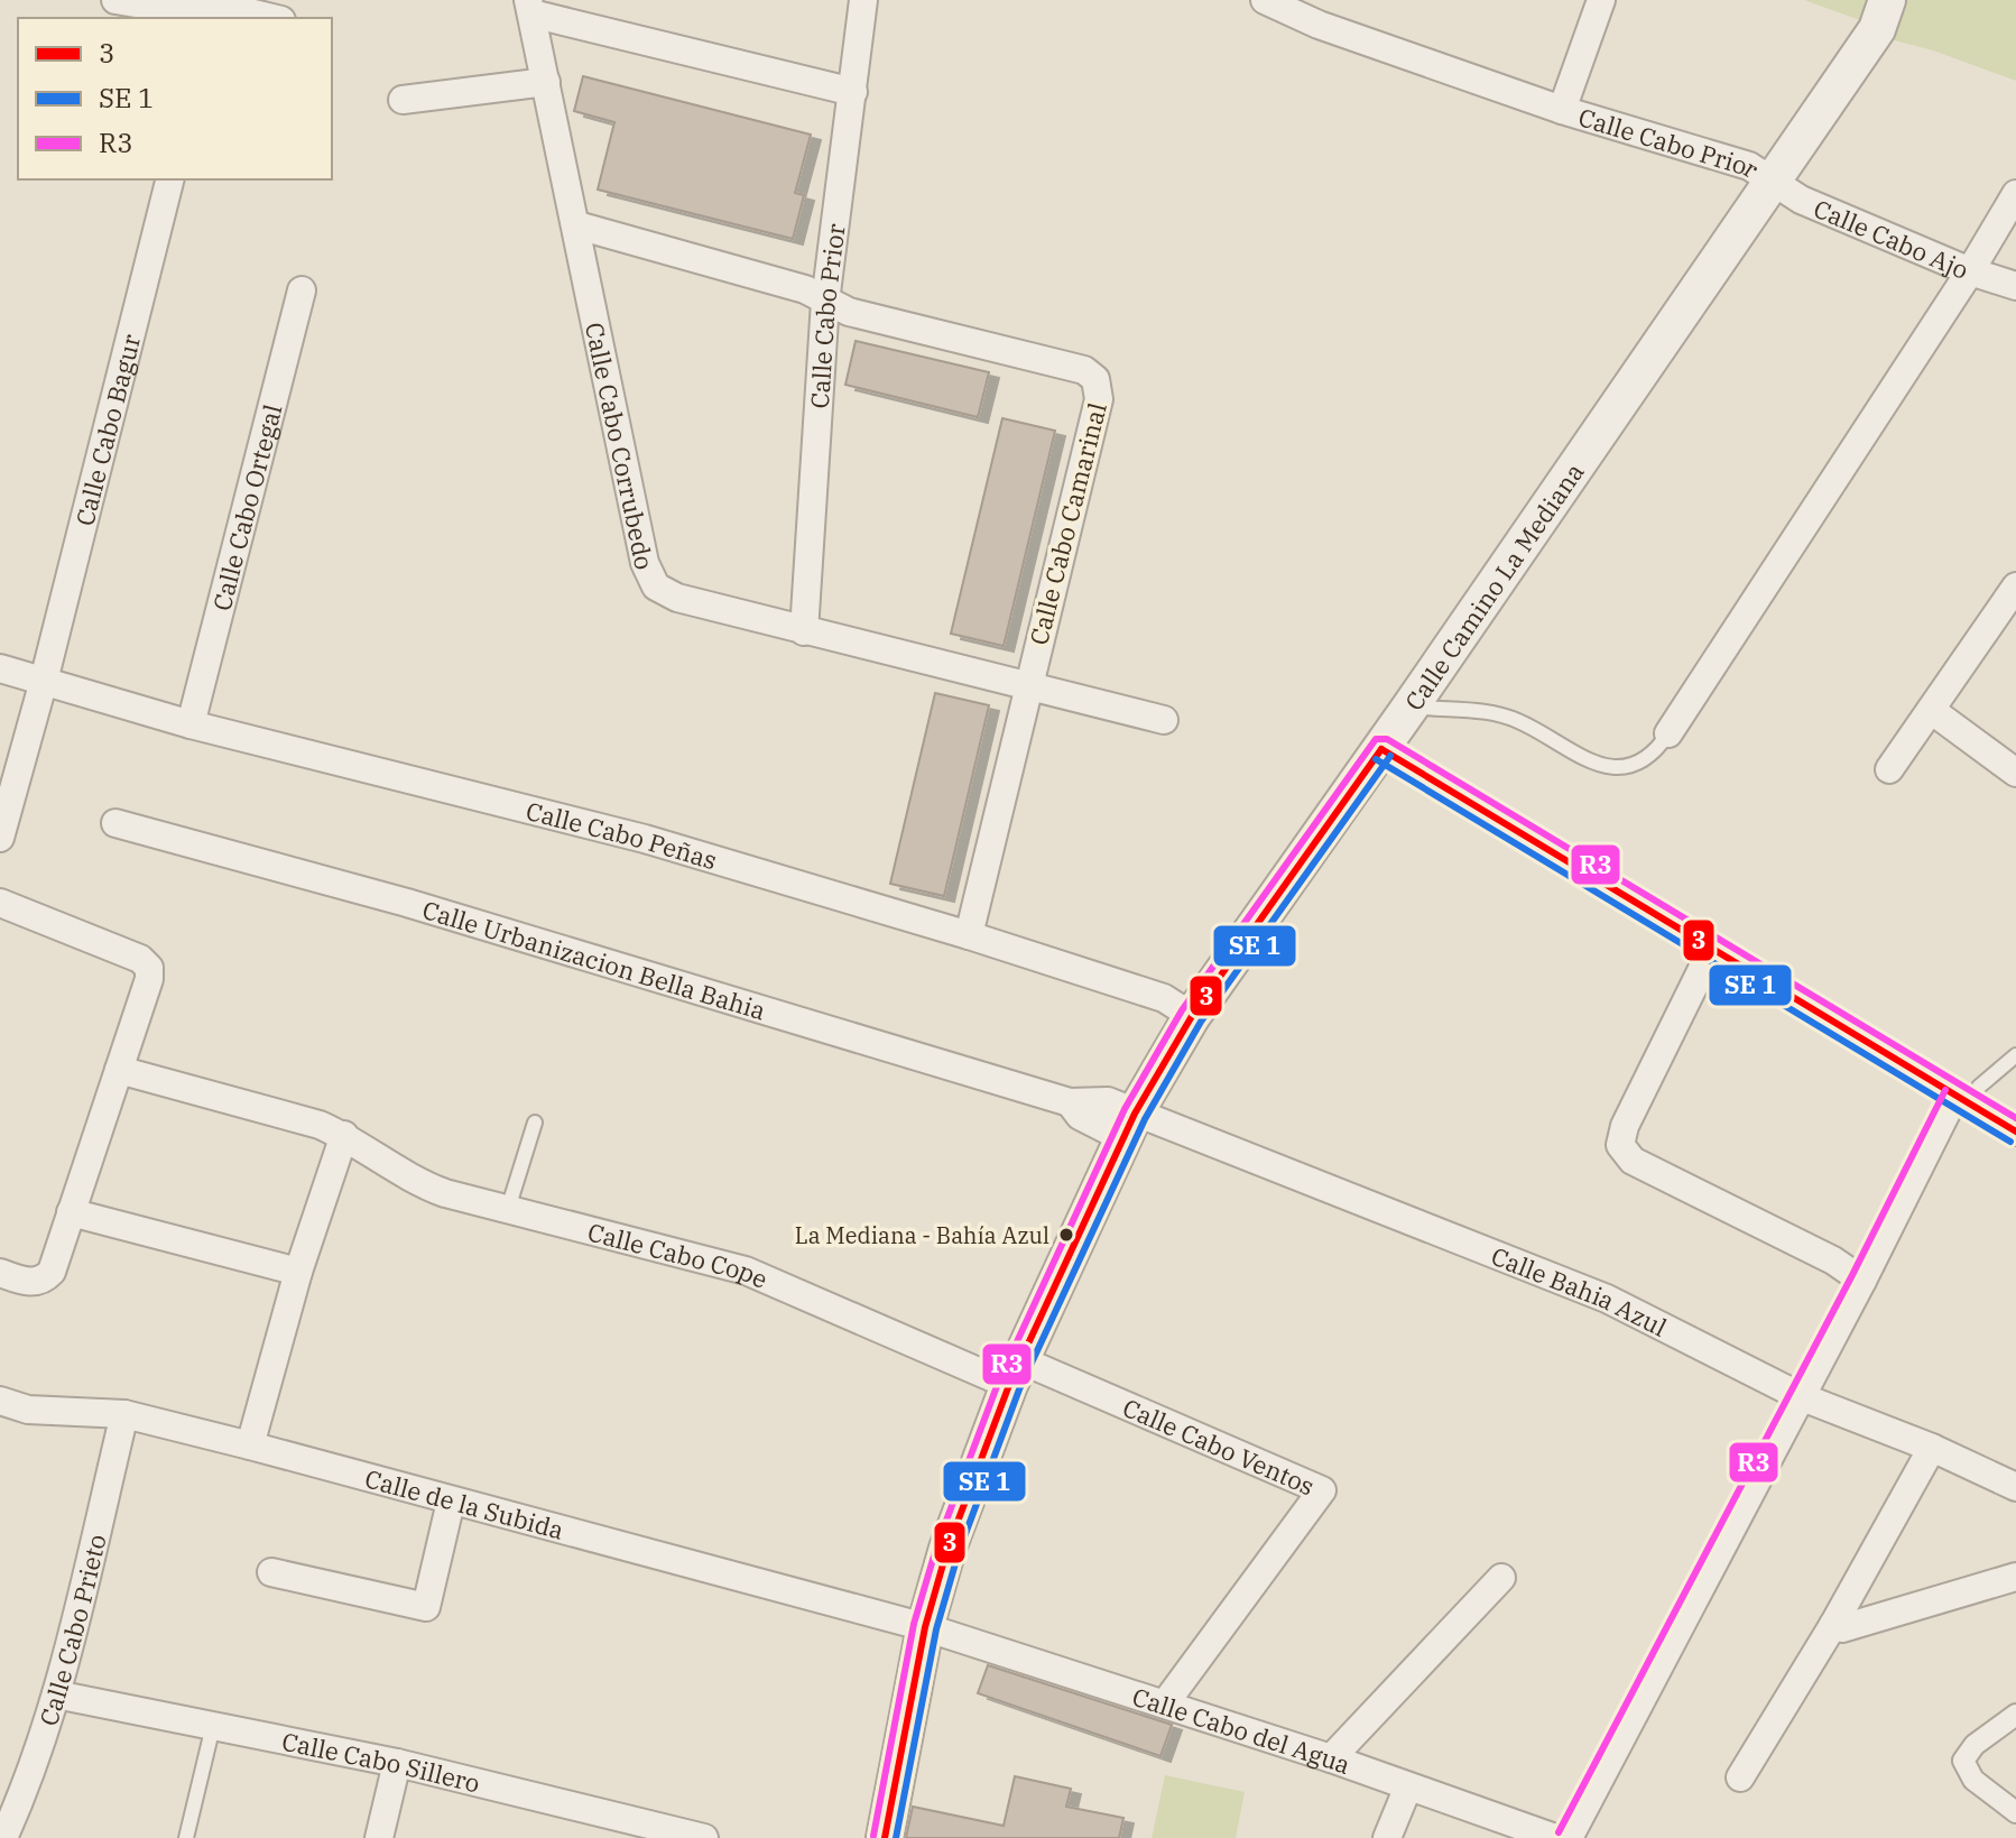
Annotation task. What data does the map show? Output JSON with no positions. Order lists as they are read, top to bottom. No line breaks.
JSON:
{"streets":{"street":["Calle Cabo Prior","Calle Cabo Ajo","Calle Cabo Bagur","Calle Cabo Corrubedo","Calle Cabo Ortegal","Calle Cabo Camarinal","Calle Camino La Mediana","Calle Cabo Peñas","Calle Urbanizacion Bella Bahia","Calle Cabo Cope","Calle Bahia Azul","Calle Cabo Ventos","Calle de la Subida","Calle Cabo Prieto","Calle Cabo del Agua","Calle Cabo Sillero"]},"crossings":[["Calle Cabo Prior","Calle Cabo Ajo"],["Calle Cabo Prior","Calle Cabo Corrubedo"],["Calle Cabo Prior","Calle Cabo Camarinal"],["Calle Cabo Prior","Calle Camino La Mediana"],["Calle Cabo Ajo","Calle Camino La Mediana"],["Calle Cabo Bagur","Calle Cabo Peñas"],["Calle Cabo Corrubedo","Calle Cabo Camarinal"],["Calle Cabo Ortegal","Calle Cabo Peñas"],["Calle Cabo Camarinal","Calle Cabo Peñas"],["Calle Camino La Mediana","Calle Cabo Peñas"],["Calle Camino La Mediana","Calle Urbanizacion Bella Bahia"],["Calle Camino La Mediana","Calle Cabo Cope"],["Calle Camino La Mediana","Calle Bahia Azul"],["Calle Camino La Mediana","Calle Cabo Ventos"],["Calle Camino La Mediana","Calle de la Subida"],["Calle Camino La Mediana","Calle Cabo del Agua"],["Calle Urbanizacion Bella Bahia","Calle Bahia Azul"],["Calle Cabo Cope","Calle Cabo Ventos"],["Calle Cabo Ventos","Calle Cabo del Agua"],["Calle de la Subida","Calle Cabo Prieto"],["Calle de la Subida","Calle Cabo del Agua"],["Calle Cabo Prieto","Calle Cabo Sillero"]],"places":["La Mediana - Bahía Azul"],"lines":["transit line R3","transit line 3"],"legend":["3","SE 1","R3"]}
